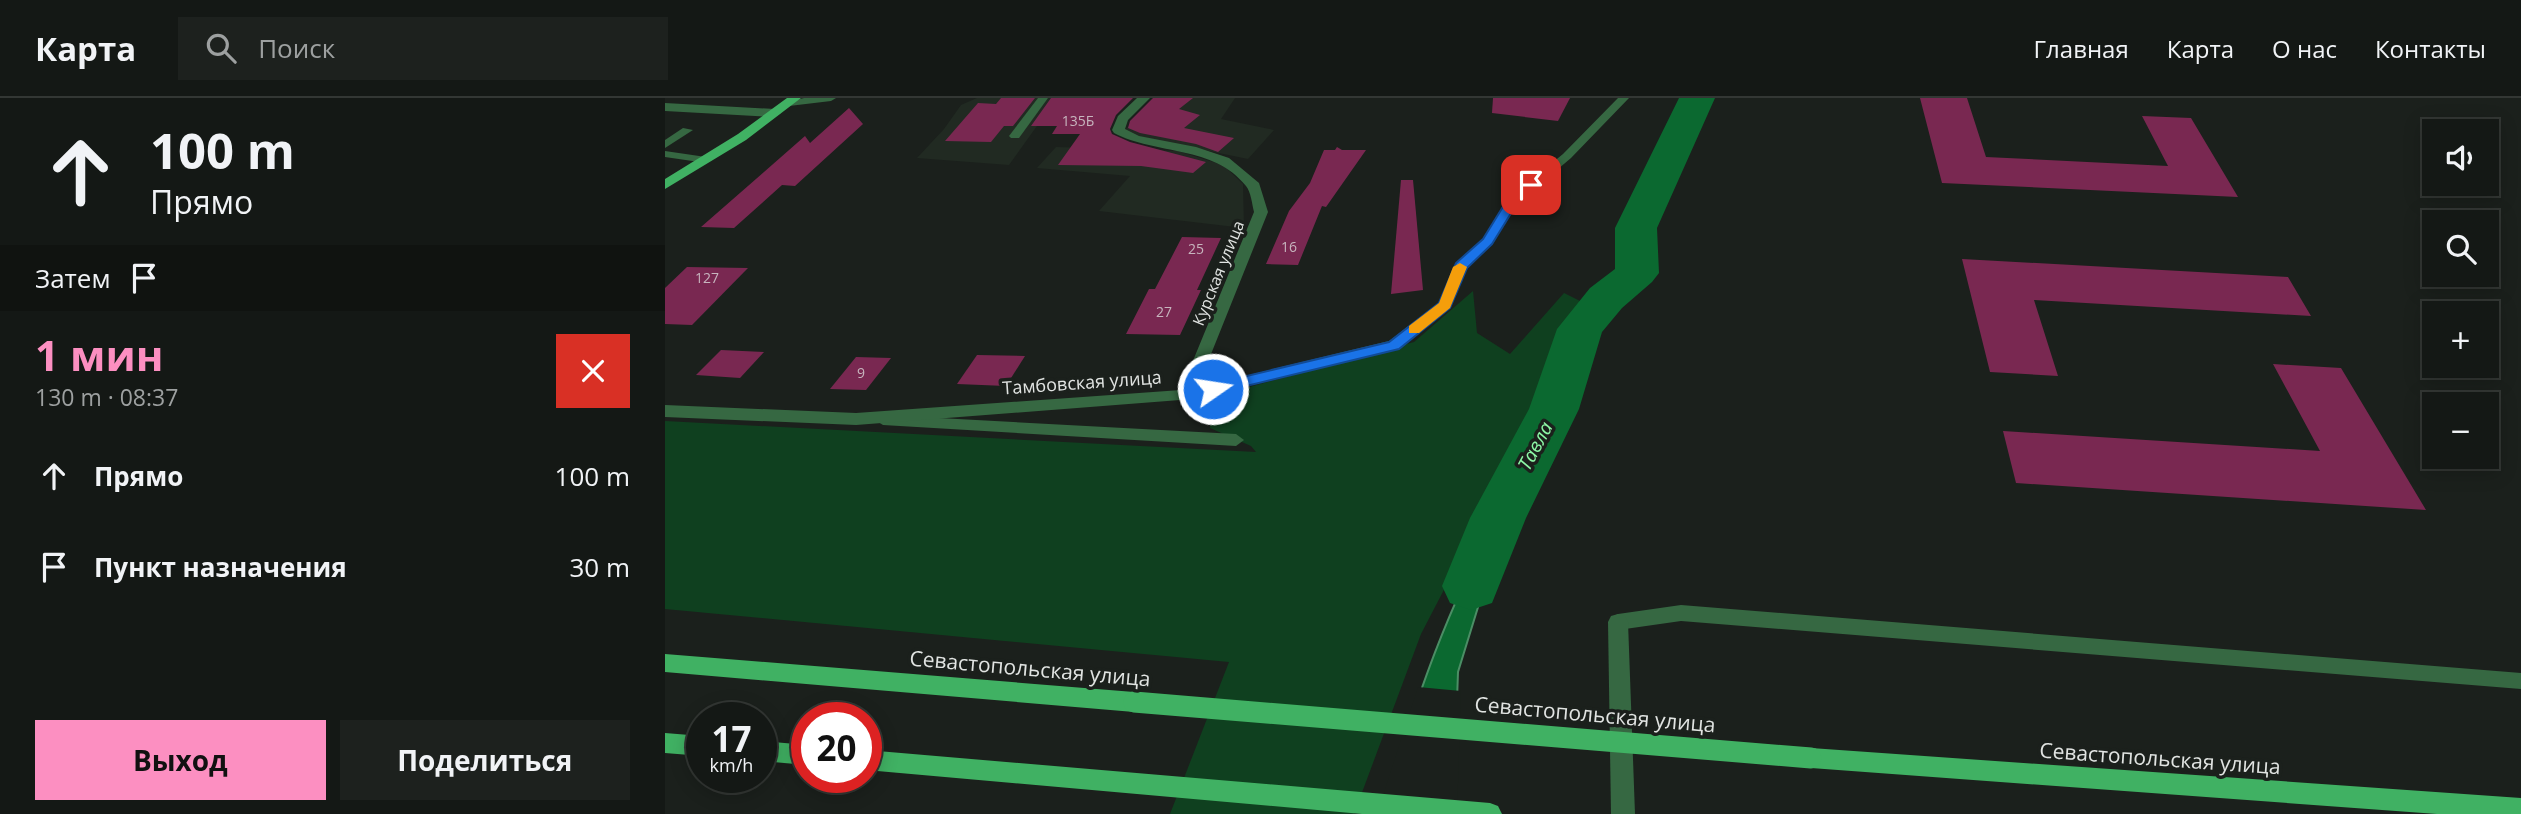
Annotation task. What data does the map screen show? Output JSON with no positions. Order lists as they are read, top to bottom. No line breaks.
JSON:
{"streets":{"main road":["Севастопольская улица"],"street":["Курская улица","Тамбовская улица"]},"crossings":[["Курская улица","Тамбовская улица"]],"water":["Тавла"],"house_numbers":["135Б","16","25","127","27","9"],"page":{"header":"Карта","search":"Поиск","nav":["Главная","Карта","О нас","Контакты"],"turn":["100 m","Прямо"],"map_buttons":["+","−"],"then":"Затем","heading":["1 мин","130 m · 08:37"],"list":[{"name":"Прямо","value":"100 m"},{"name":"Пункт назначения","value":"30 m"}],"speed":"17 km/h","limit":"20","buttons":["Выход","Поделиться"]}}
